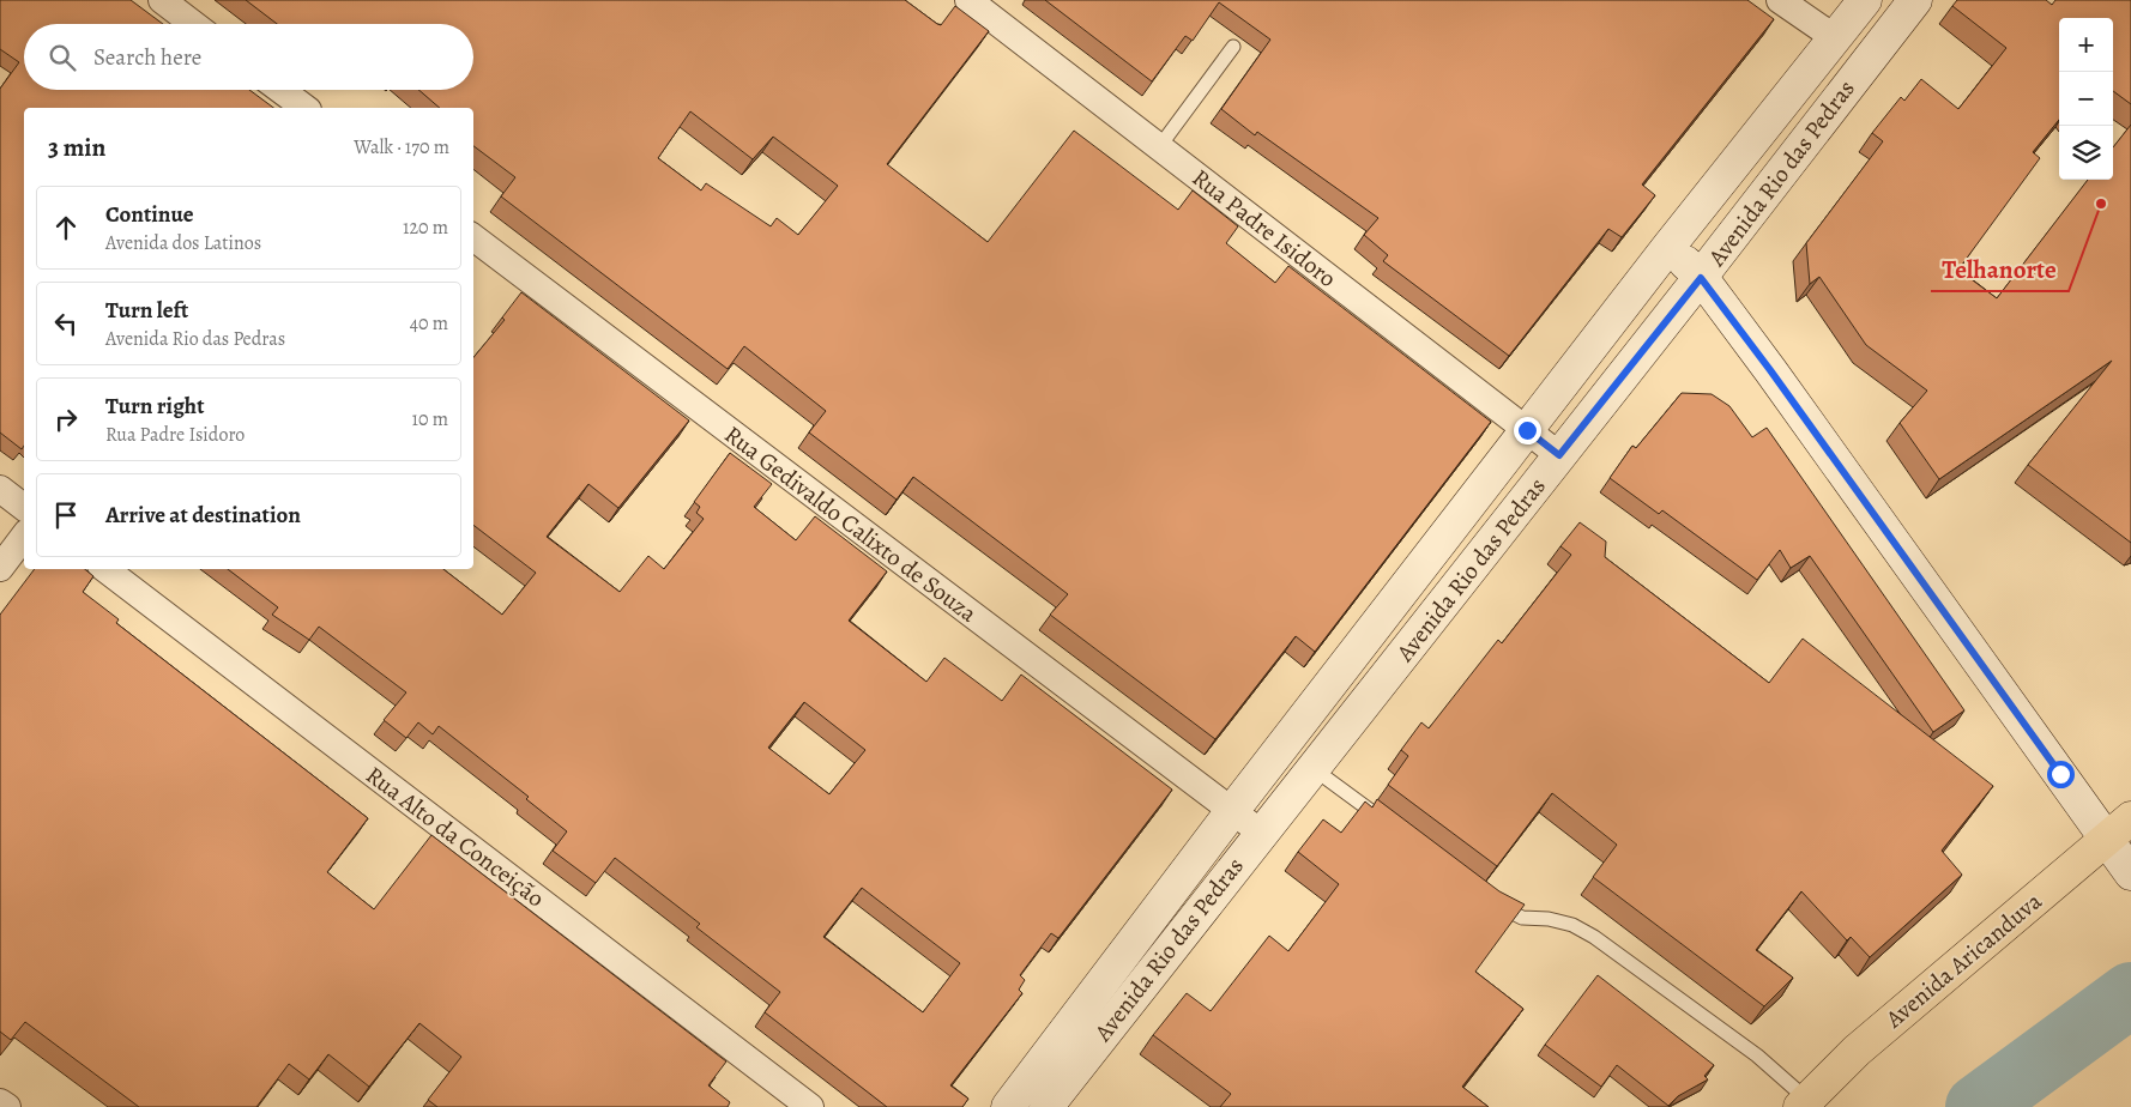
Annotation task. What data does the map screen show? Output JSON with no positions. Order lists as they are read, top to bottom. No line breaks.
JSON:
{"streets":{"highway":["Avenida Aricanduva"],"main road":["Avenida Rio das Pedras"],"street":["Rua Padre Isidoro","Rua Gedivaldo Calixto de Souza","Rua Alto da Conceição"]},"crossings":[["Avenida Rio das Pedras","Rua Padre Isidoro"],["Avenida Rio das Pedras","Rua Gedivaldo Calixto de Souza"]],"places":["Telhanorte"],"page":{"map_buttons":["+","−"],"search":"Search here","heading":["3 min","Walk · 170 m"],"list":[["Continue","Avenida dos Latinos","120 m"],["Turn left","Avenida Rio das Pedras","40 m"],["Turn right","Rua Padre Isidoro","10 m"],"Arrive at destination"]}}
